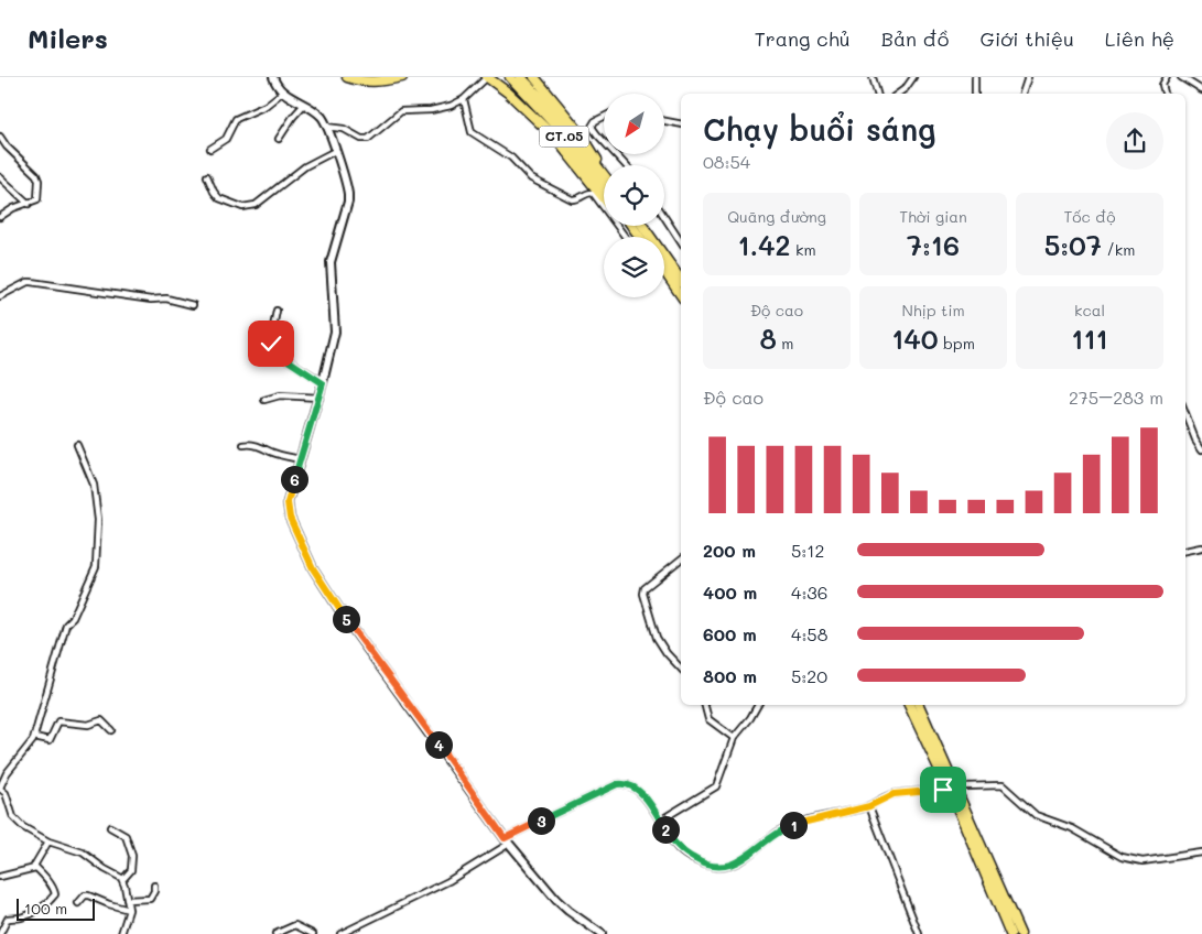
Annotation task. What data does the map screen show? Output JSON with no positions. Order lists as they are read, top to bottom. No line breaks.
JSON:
{"streets":{"highway":["CT.05"]},"scale_bar":"100 m","north":"bottom left","page":{"header":"Milers","nav":["Trang chủ","Bản đồ","Giới thiệu","Liên hệ"],"heading":["Chạy buổi sáng","08:54"],"stats":[["Quãng đường","1.42 km"],["Thời gian","7:16"],["Tốc độ","5:07 /km"],["Độ cao","8 m"],["Nhịp tim","140 bpm"],["kcal","111"]],"chart":["Độ cao","275–283 m"],"pins":["6","5","4","3","1","2"],"list":[{"name":"200 m","note":"5:12"},{"name":"400 m","note":"4:36"},{"name":"600 m","note":"4:58"},{"name":"800 m","note":"5:20"}],"scale":"100 m"}}
